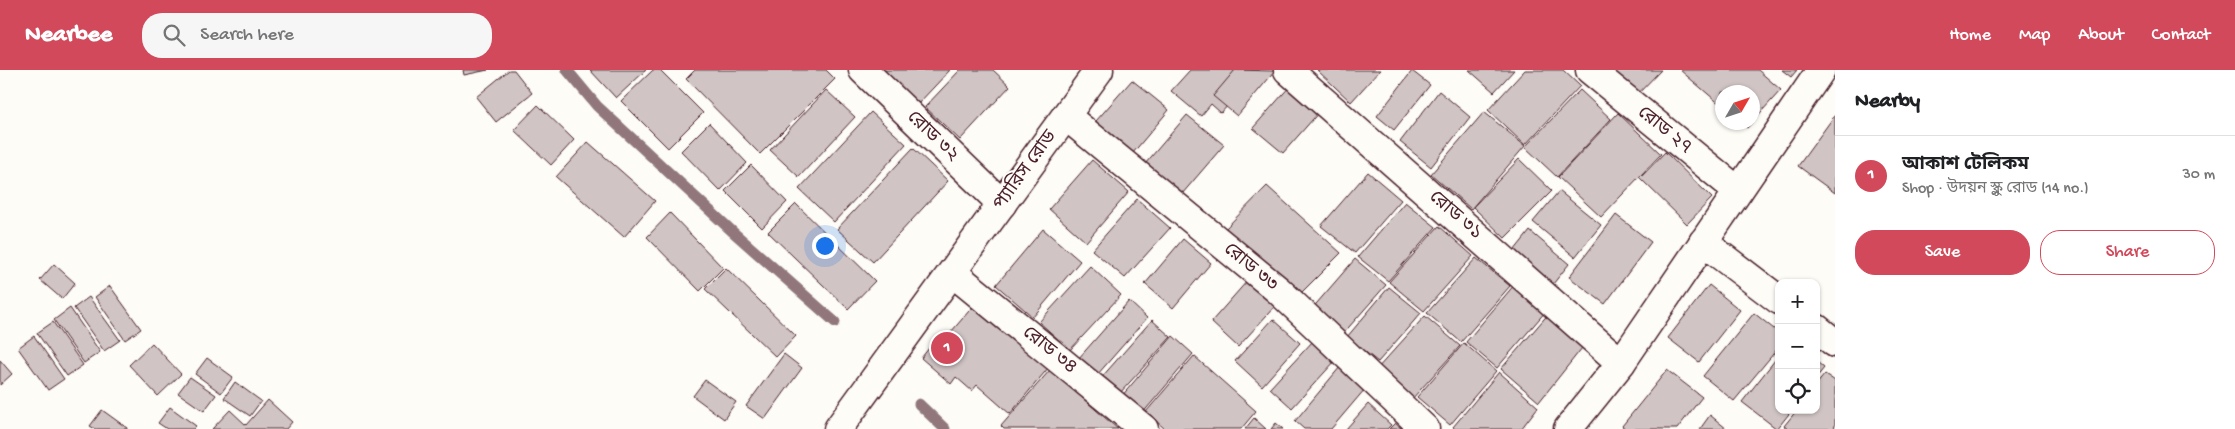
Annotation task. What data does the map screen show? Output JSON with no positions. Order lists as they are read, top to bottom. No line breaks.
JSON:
{"streets":{"street":["রোড ২৭","রোড ৩২","প্যারিস রোড","রোড ৩১","রোড ৩৩","রোড ৩৪"]},"crossings":[["রোড ৩২","প্যারিস রোড"],["প্যারিস রোড","রোড ৩৩"],["প্যারিস রোড","রোড ৩৪"]],"north":"top right","page":{"header":"Nearbee","search":"Search here","nav":["Home","Map","About","Contact"],"heading":"Nearby","list":[{"mark":"1","name":"আকাশ টেলিকম","note":"Shop · উদয়ন স্কুল রোড (14 no.)","value":"30 m"}],"buttons":["Save","Share"],"map_buttons":["+","−"],"pins":"1"}}
